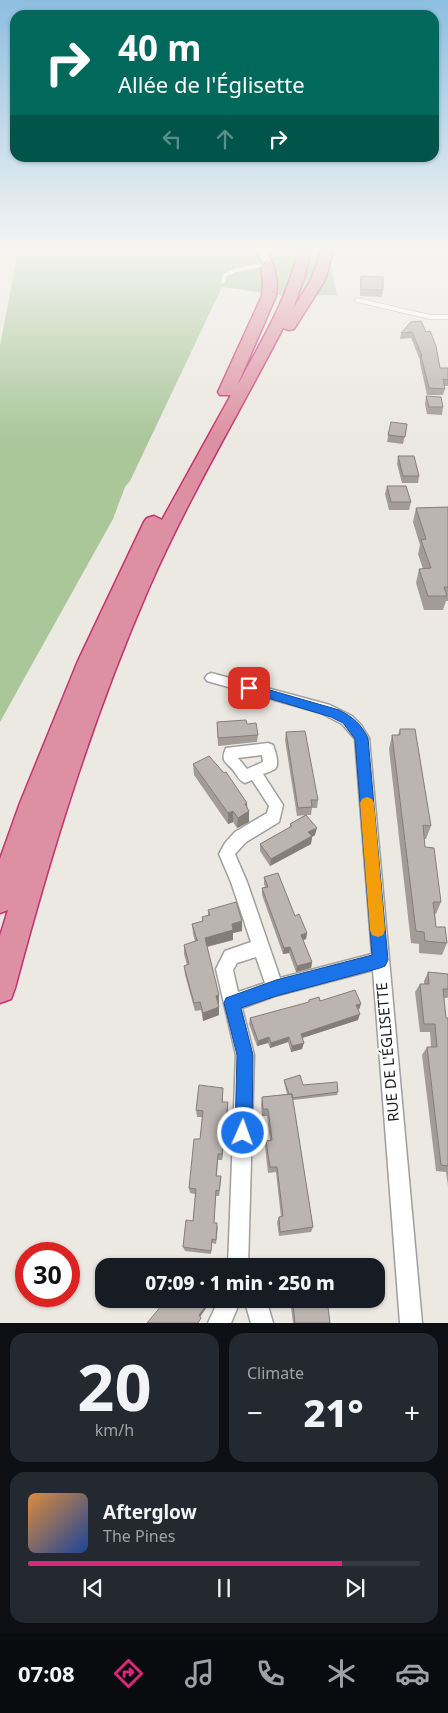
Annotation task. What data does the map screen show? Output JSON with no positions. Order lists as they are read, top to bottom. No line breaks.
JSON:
{"streets":{"street":["RUE DE L'ÉGLISETTE"]},"page":{"turn":["40 m","Allée de l'Églisette"],"limit":"30","trip":"07:09 · 1 min · 250 m","tile":[["20","km/h"],"Climate"],"heat":["−","21°","+"],"song":["Afterglow","The Pines"],"tabs":"07:08"}}
